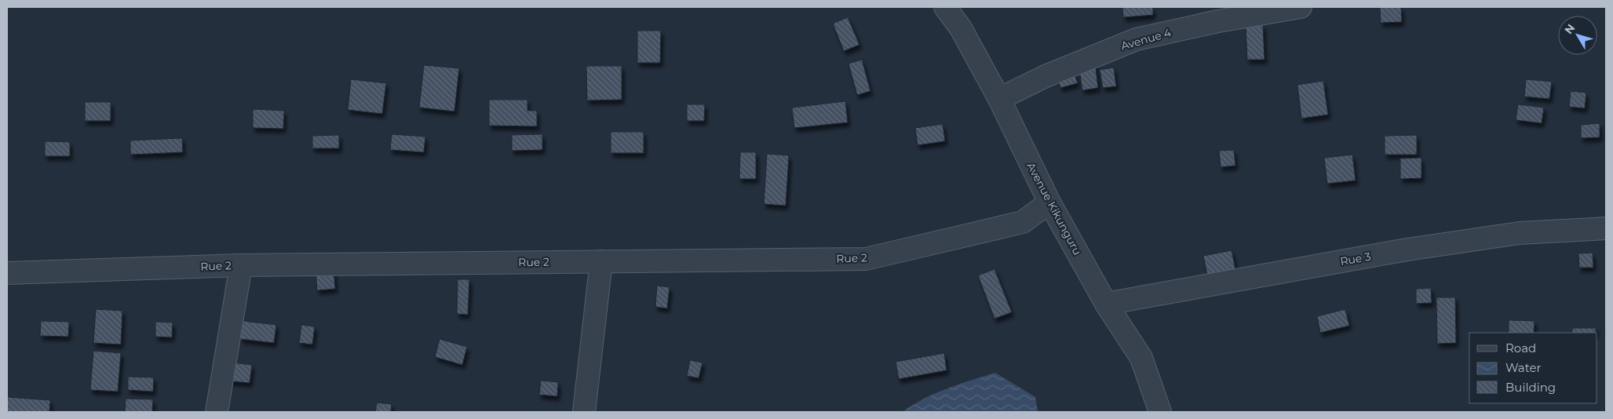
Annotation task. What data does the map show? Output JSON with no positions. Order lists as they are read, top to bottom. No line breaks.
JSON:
{"streets":{"street":["Avenue 4","Avenue Kikunguru","Rue 2","Rue 3"]},"crossings":[["Avenue 4","Avenue Kikunguru"],["Avenue Kikunguru","Rue 2"],["Avenue Kikunguru","Rue 3"]],"legend":["Road","Water","Building"],"north":"top left"}
